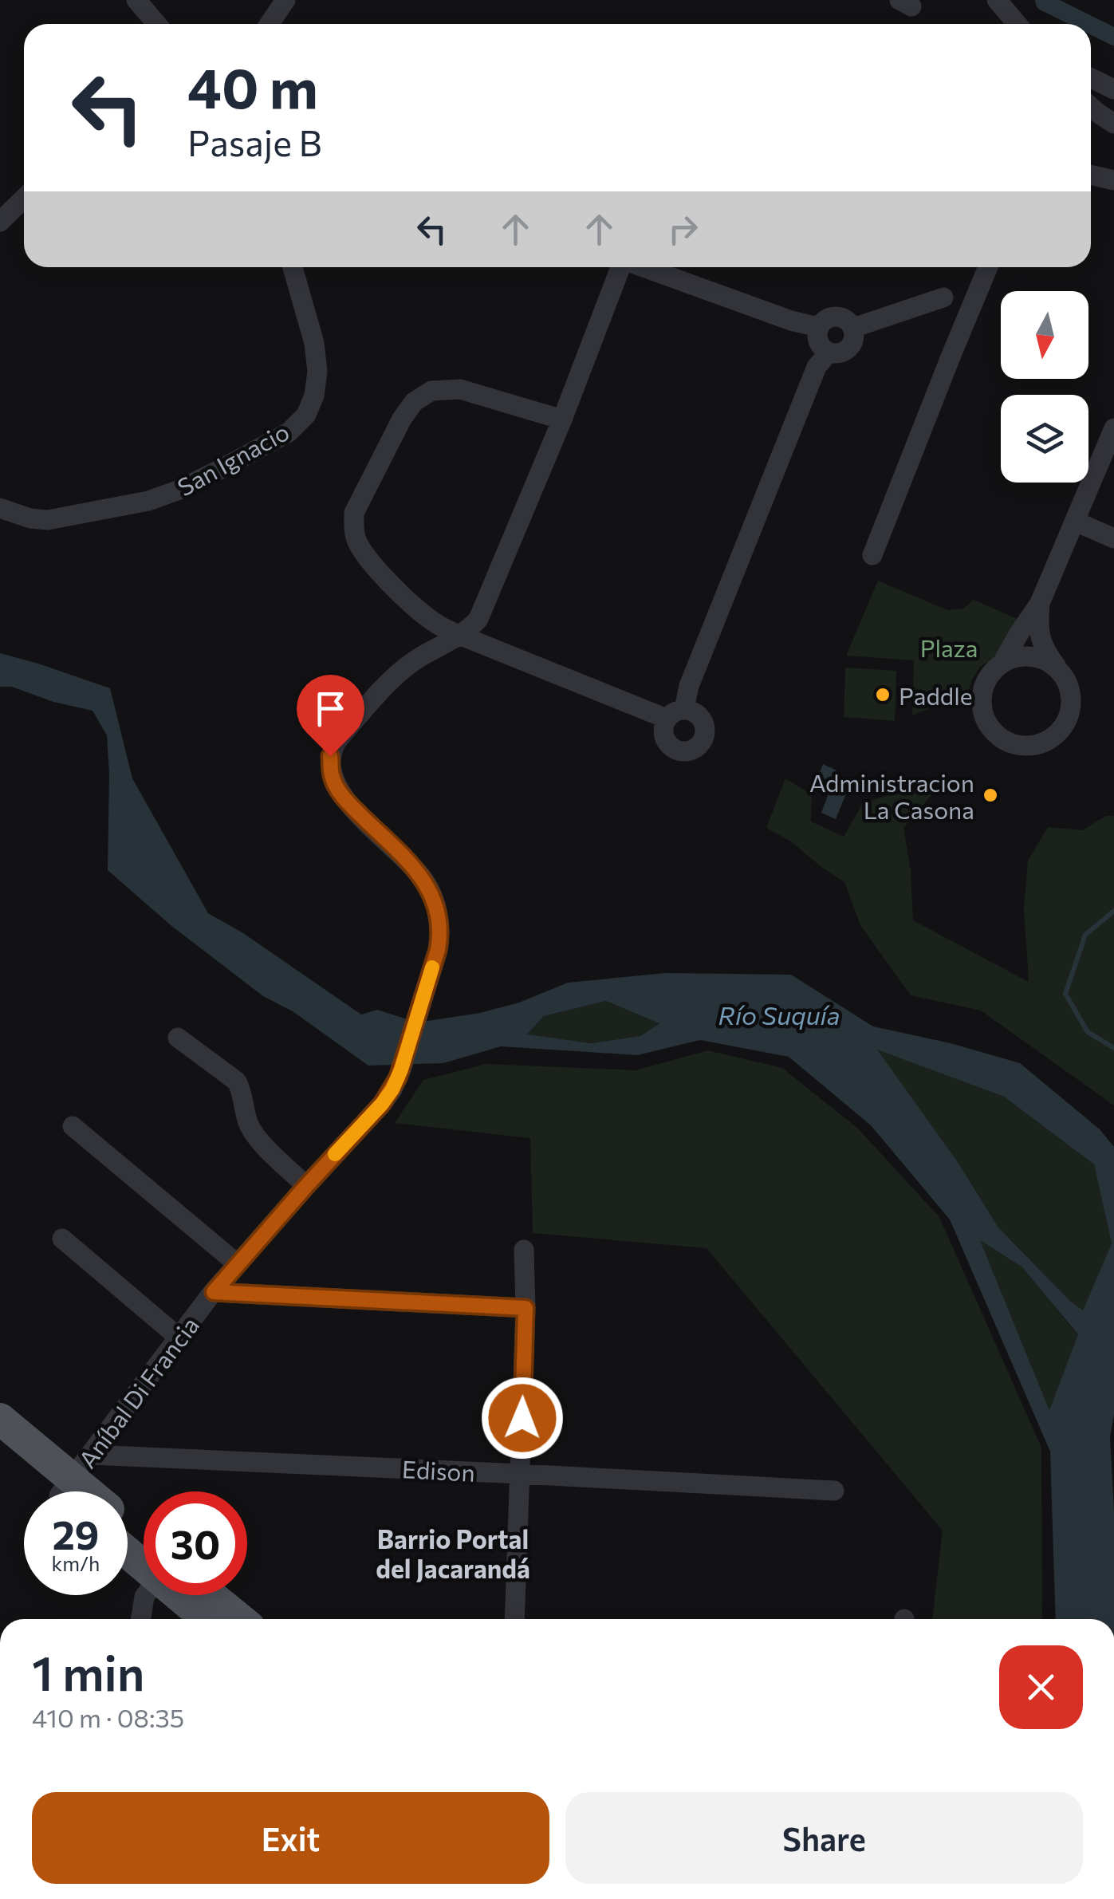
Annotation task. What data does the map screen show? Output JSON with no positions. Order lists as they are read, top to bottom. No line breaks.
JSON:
{"streets":{"street":["San Ignacio","Aníbal Di Francia","Edison"]},"crossings":[["Aníbal Di Francia","Edison"]],"districts":["Barrio Portal del Jacarandá"],"water":["Río Suquía"],"parks":["Plaza"],"places":["Paddle","Administracion La Casona"],"north":"bottom","page":{"turn":["40 m","Pasaje B"],"speed":"29 km/h","limit":"30","heading":["1 min","410 m · 08:35"],"buttons":["Exit","Share"]}}
